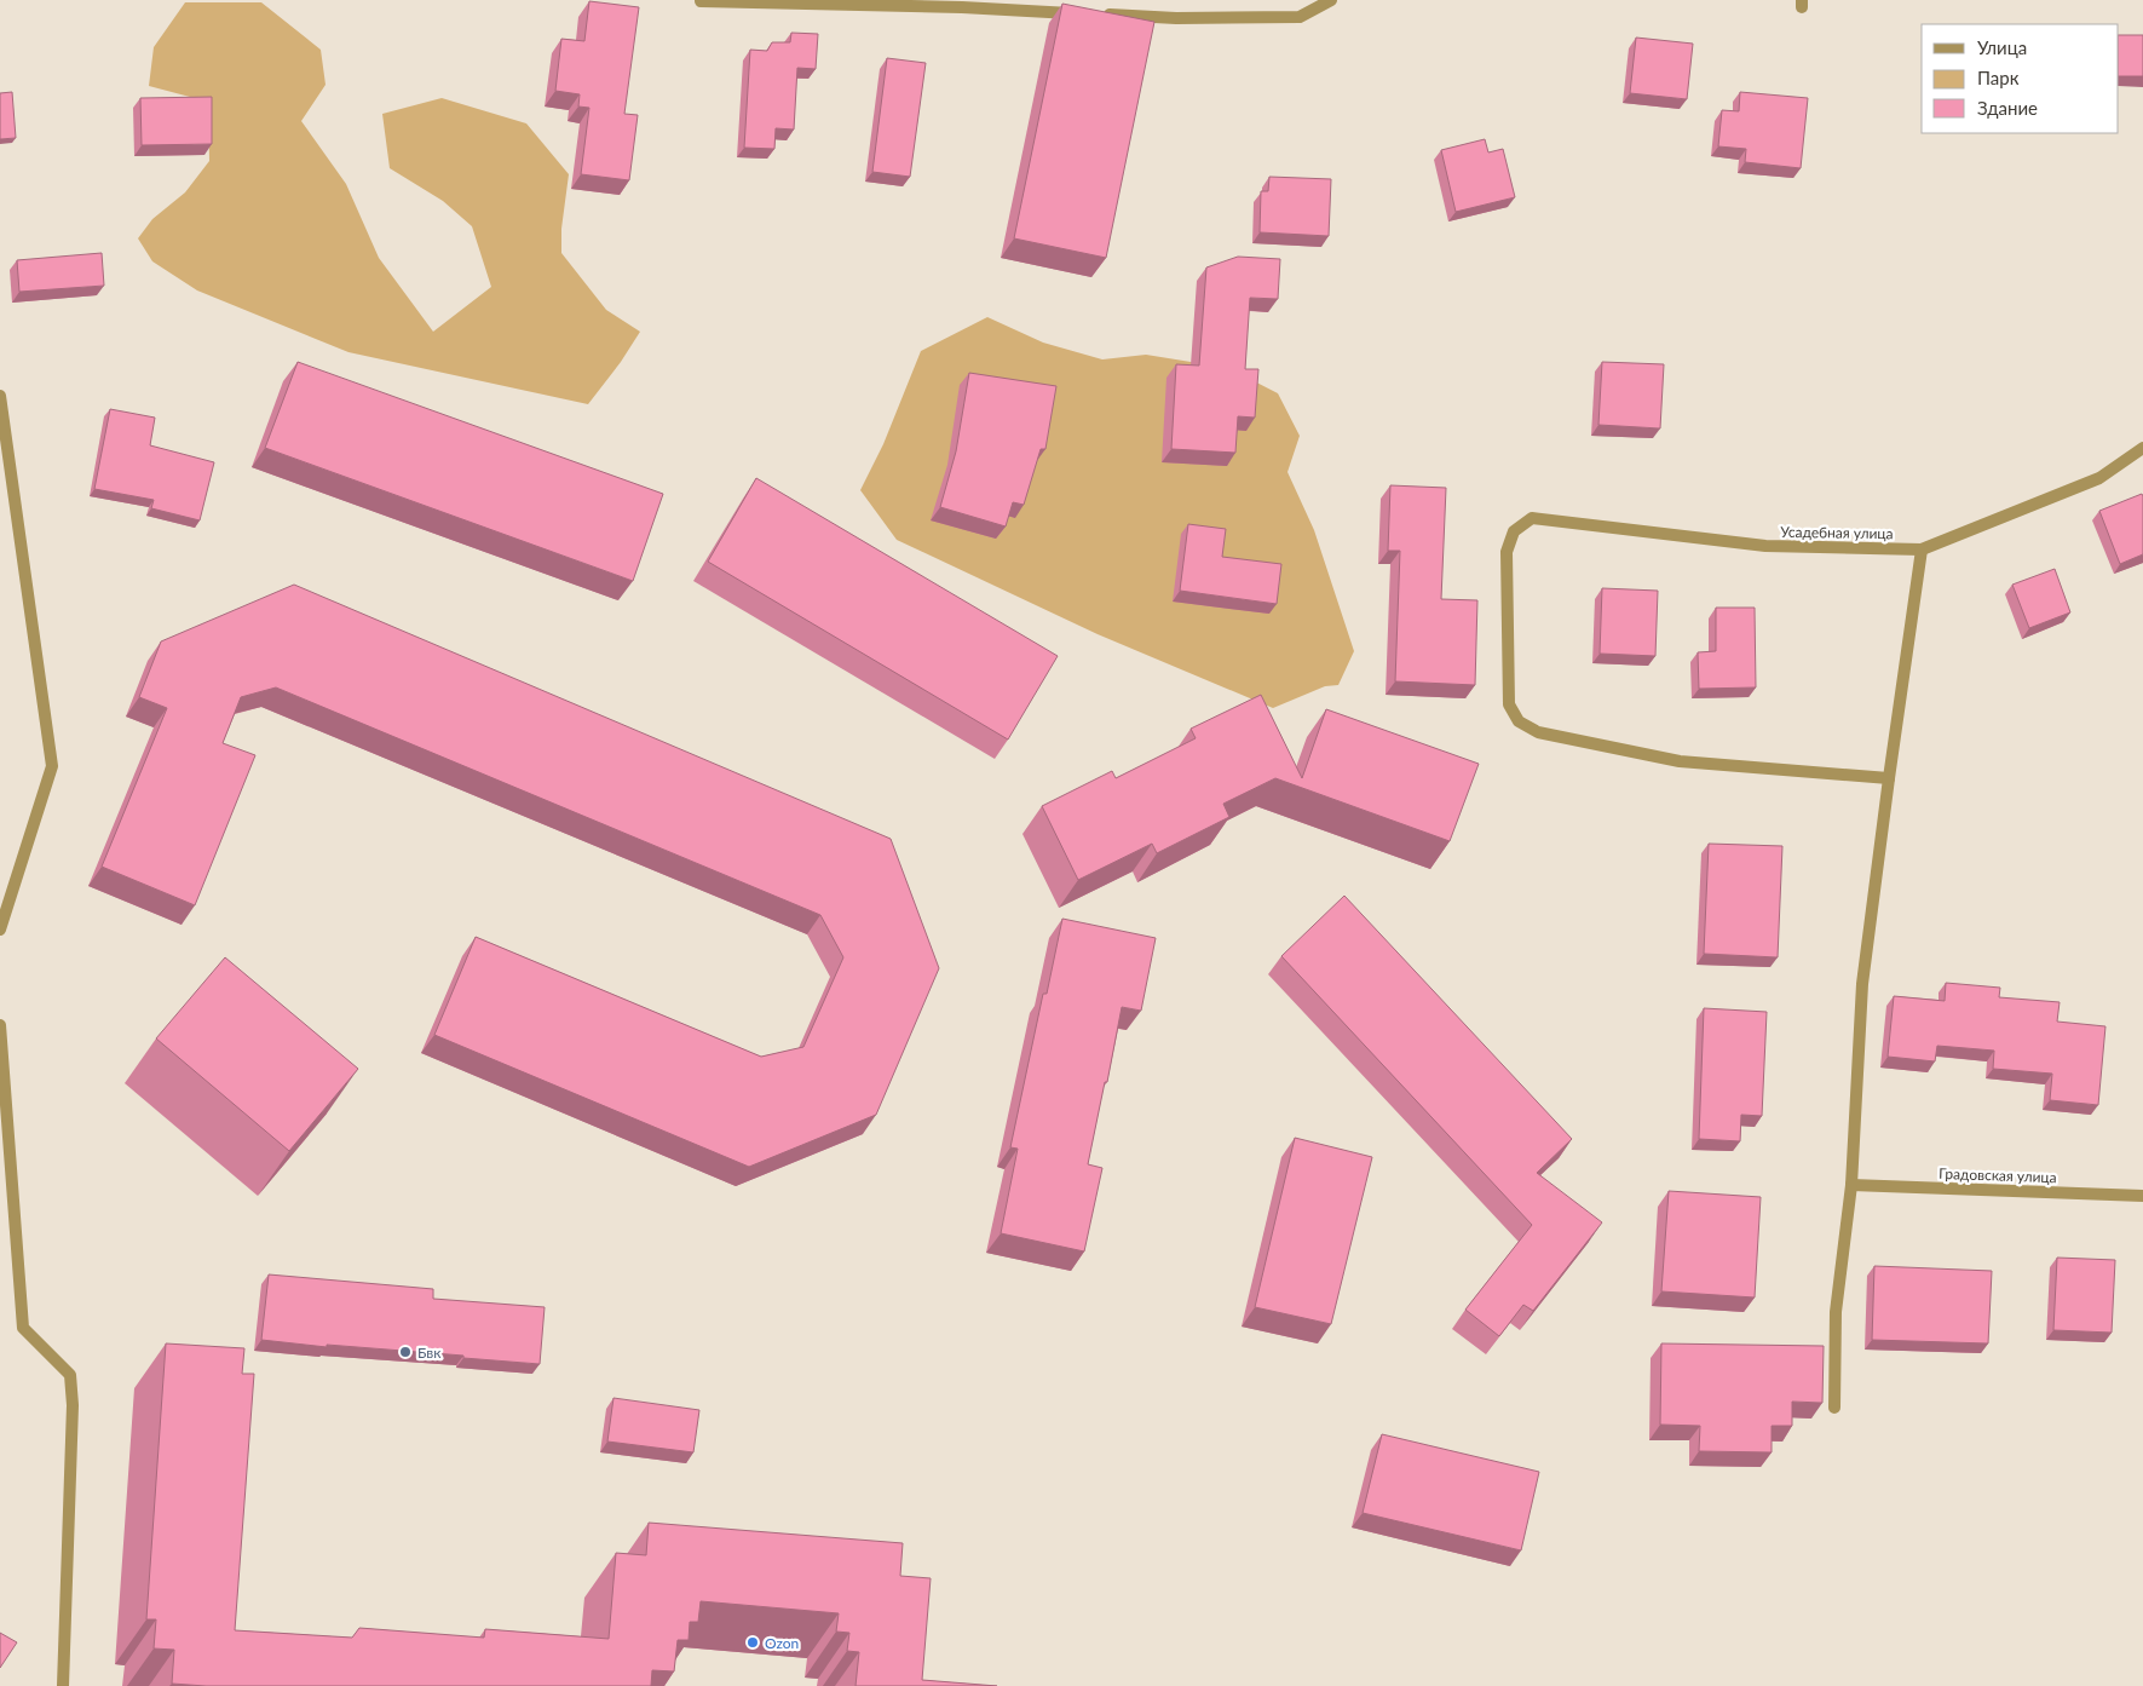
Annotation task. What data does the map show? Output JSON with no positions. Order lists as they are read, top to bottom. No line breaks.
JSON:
{"streets":{"street":["Усадебная улица","Градовская улица"]},"places":["Бвк","Ozon"],"legend":["Улица","Парк","Здание"]}
